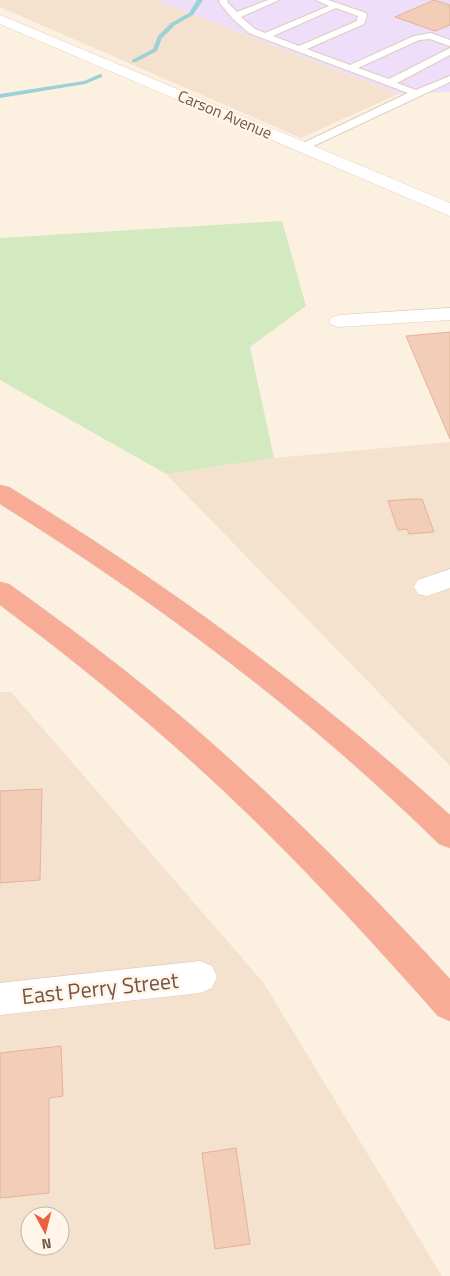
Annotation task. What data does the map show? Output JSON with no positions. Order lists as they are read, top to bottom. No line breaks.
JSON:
{"streets":{"main road":["Carson Avenue","East Perry Street"]},"north":"bottom"}
